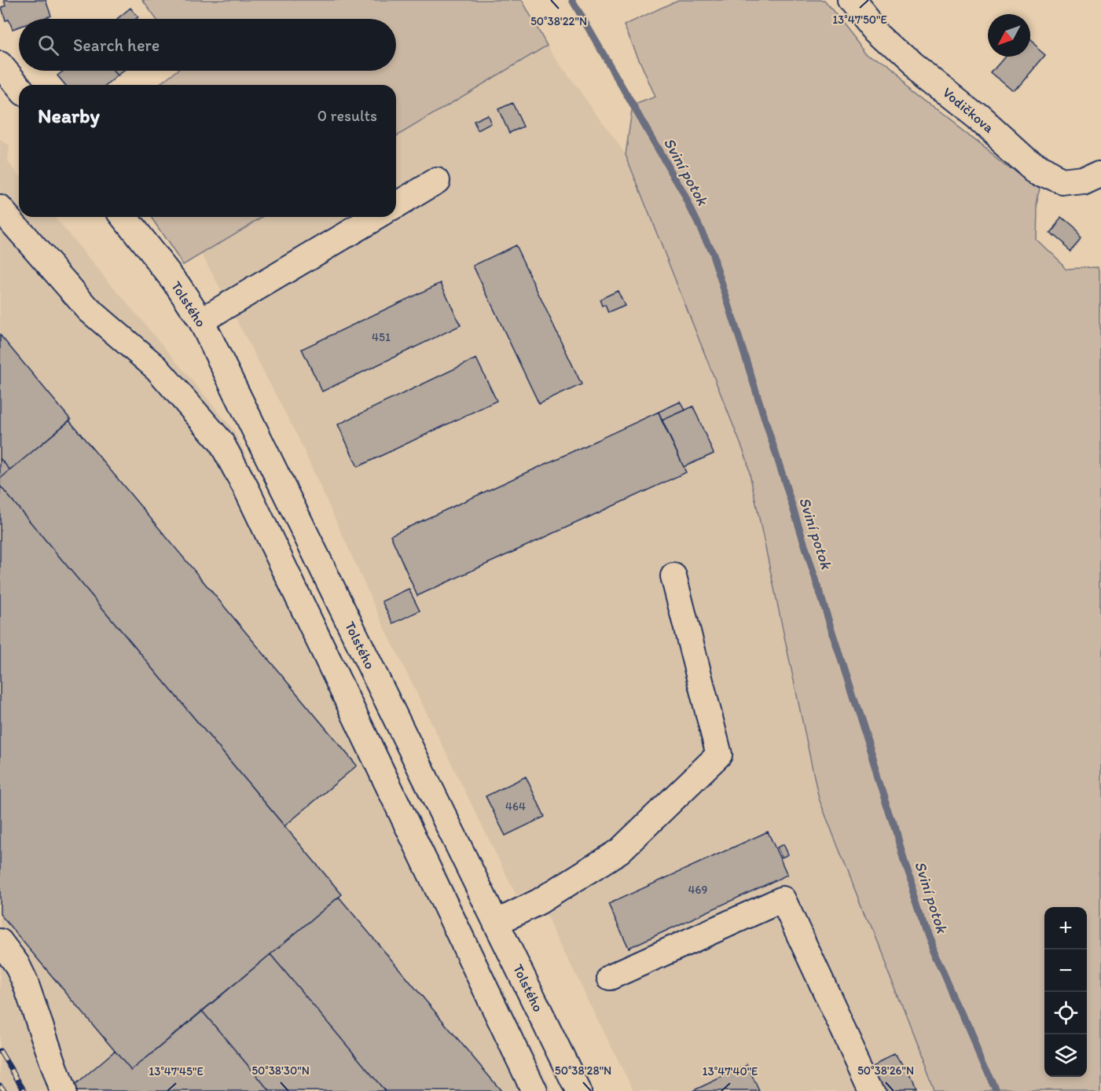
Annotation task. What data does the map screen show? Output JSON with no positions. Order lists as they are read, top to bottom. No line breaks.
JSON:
{"streets":{"street":["Vodičkova","Tolstého"]},"water":["Sviní potok"],"house_numbers":["451","464","469"],"north":"bottom left","page":{"search":"Search here","heading":["Nearby","0 results"],"map_buttons":["+","−"]},"coordinates":["13°47'50\"E","50°38'22\"N","50°38'30\"N","50°38'28\"N","50°38'26\"N","13°47'45\"E","13°47'40\"E"]}
